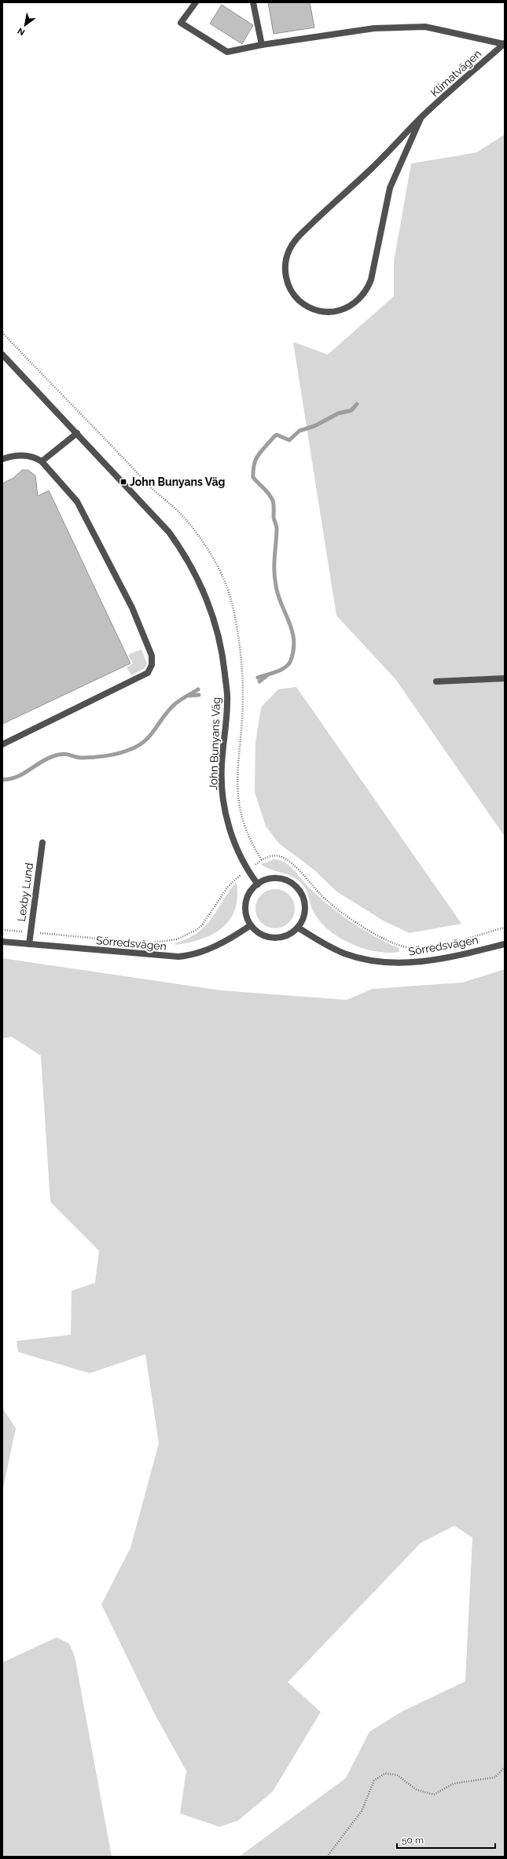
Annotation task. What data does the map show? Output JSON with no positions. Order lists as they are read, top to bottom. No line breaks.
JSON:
{"streets":{"street":["Klimatvägen","John Bunyans Väg","Lexby Lund","Sörredsvägen"]},"crossings":[["John Bunyans Väg","Sörredsvägen"],["Lexby Lund","Sörredsvägen"]],"places":{"transit":["John Bunyans Väg"]},"scale_bar":"50 m","north":"bottom left"}
